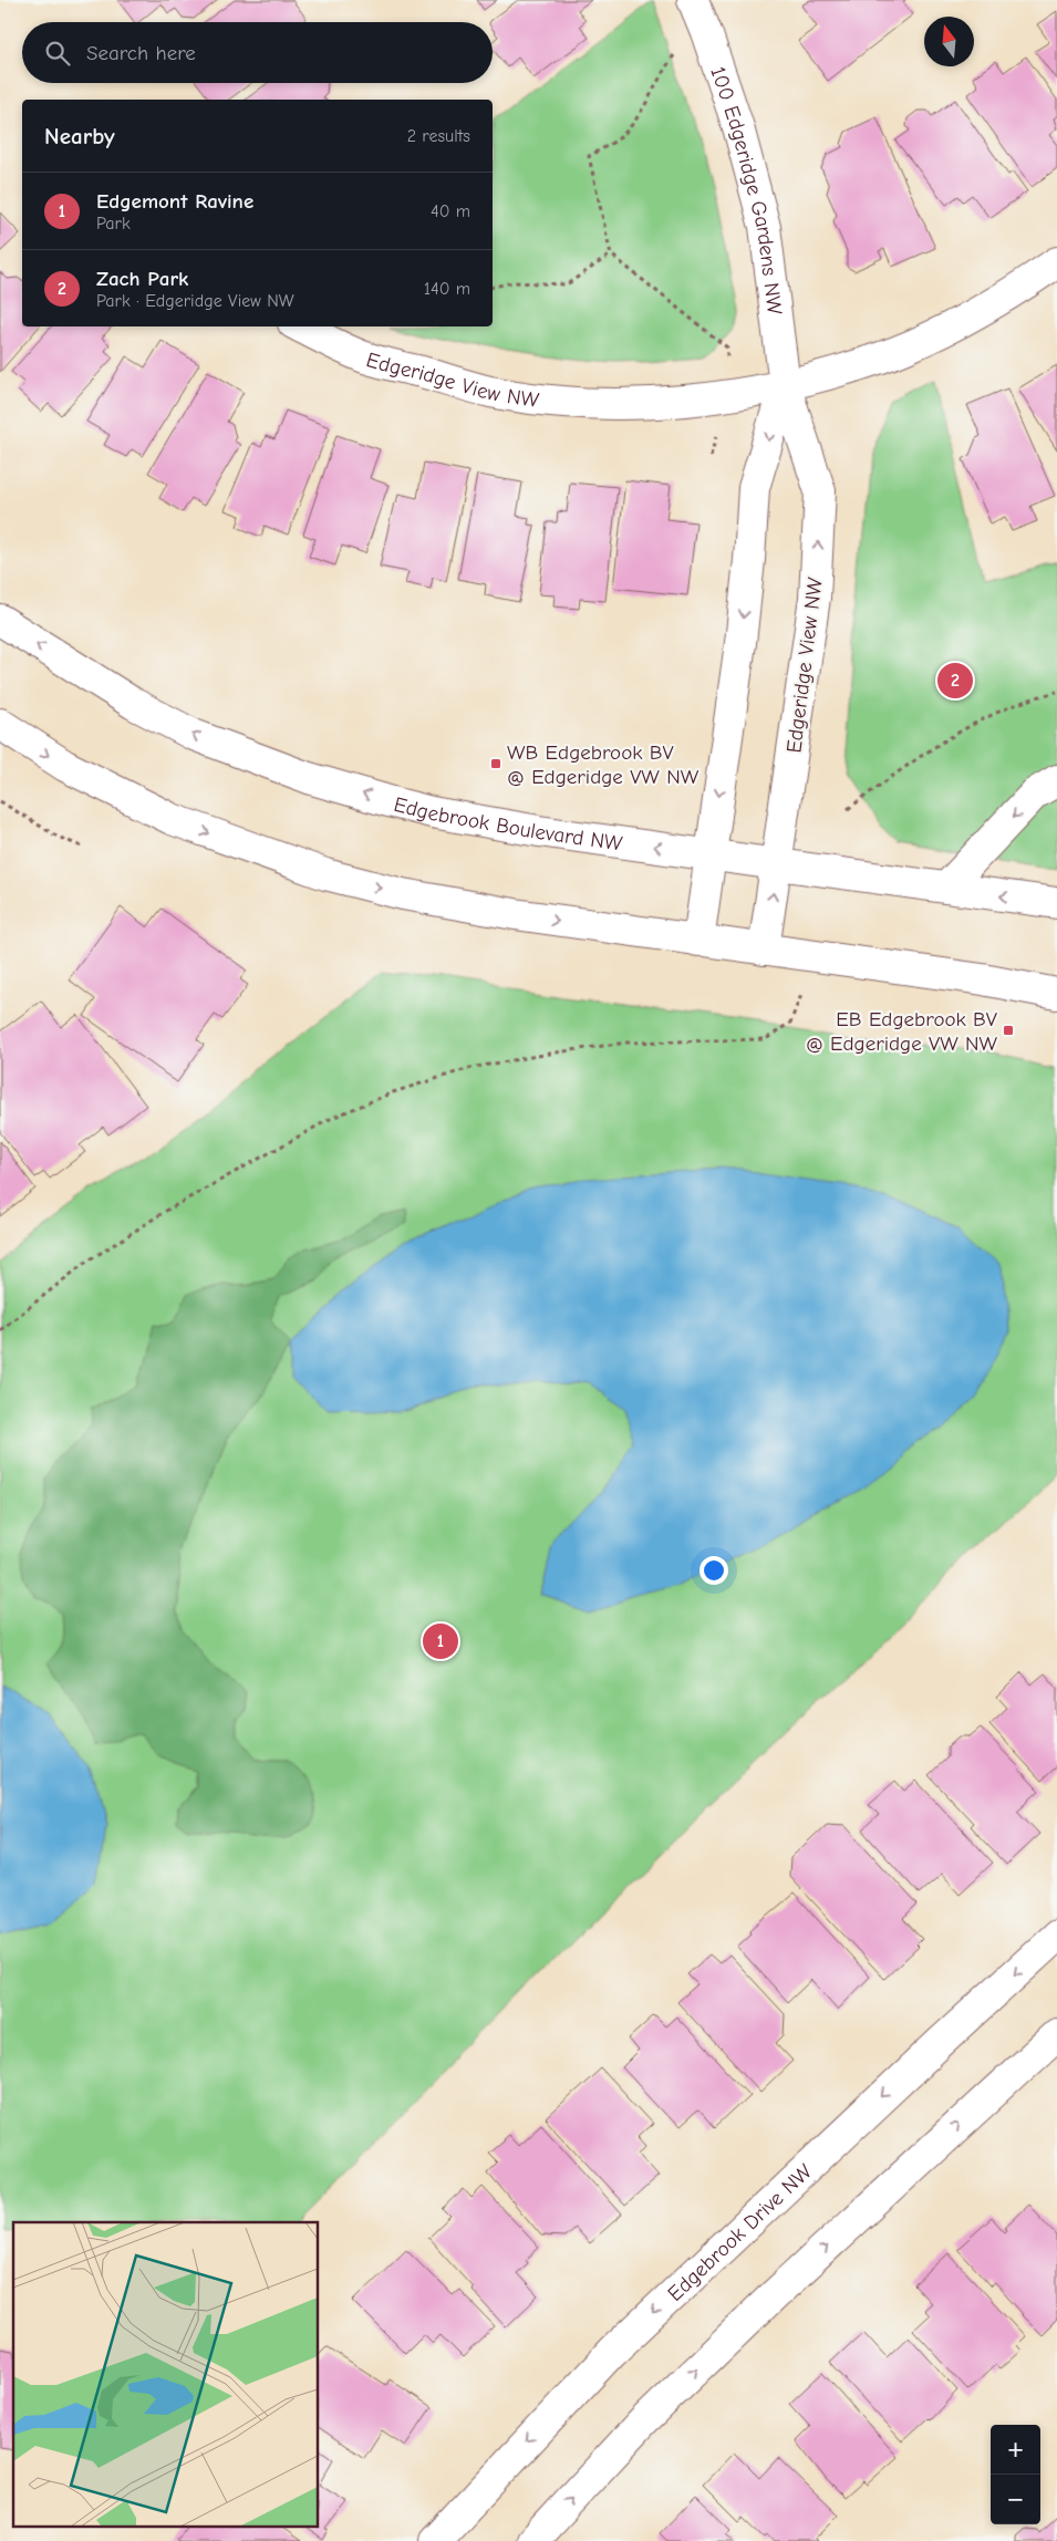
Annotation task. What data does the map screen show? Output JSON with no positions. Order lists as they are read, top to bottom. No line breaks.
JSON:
{"streets":{"street":["100 Edgeridge Gardens NW","Edgeridge View NW","Edgebrook Boulevard NW","Edgebrook Drive NW"]},"crossings":[["100 Edgeridge Gardens NW","Edgeridge View NW"],["Edgeridge View NW","Edgebrook Boulevard NW"]],"places":{"transit":["WB Edgebrook BV @ Edgeridge VW NW","EB Edgebrook BV @ Edgeridge VW NW"]},"north":"top","page":{"search":"Search here","heading":["Nearby","2 results"],"list":[{"mark":"1","name":"Edgemont Ravine","note":"Park","value":"40 m"},{"mark":"2","name":"Zach Park","note":"Park · Edgeridge View NW","value":"140 m"}],"pins":["2","1"],"map_buttons":["+","−"]}}
